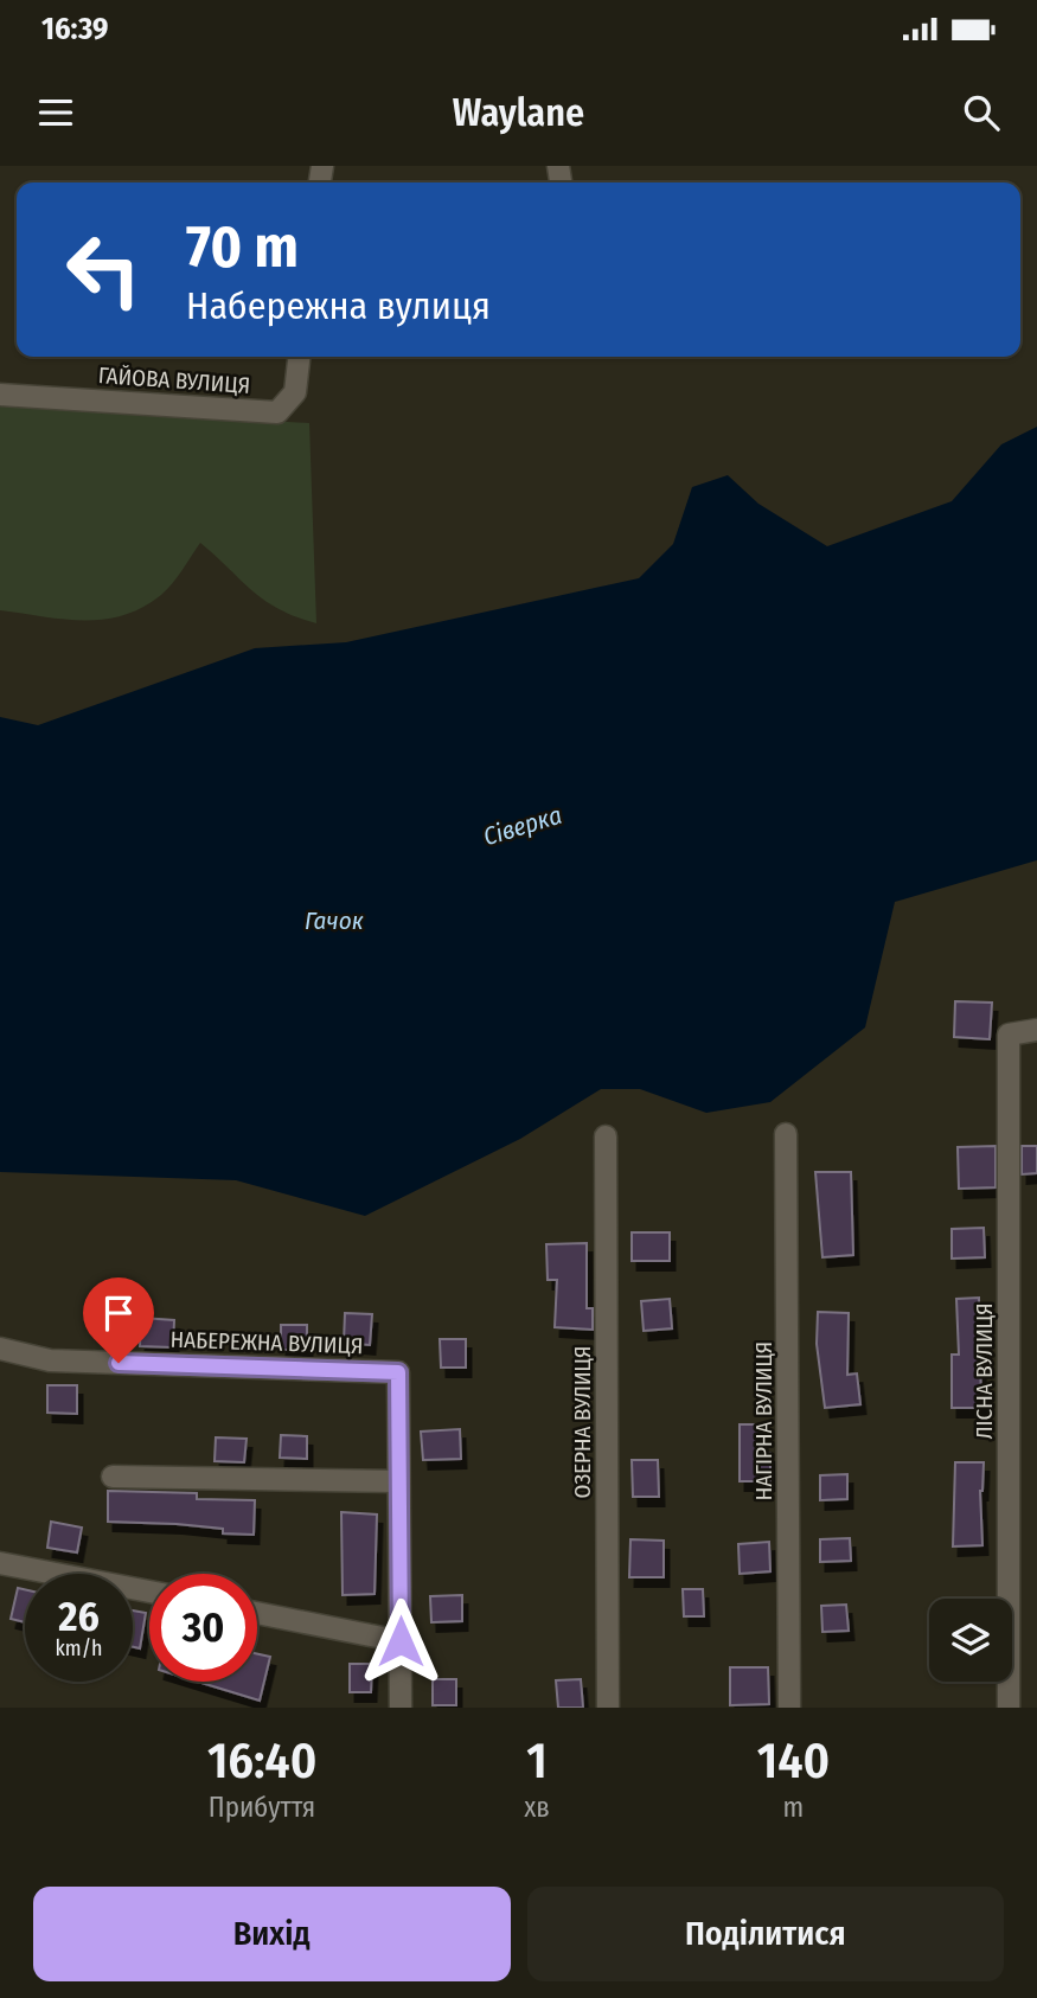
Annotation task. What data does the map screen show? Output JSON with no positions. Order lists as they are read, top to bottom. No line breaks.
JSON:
{"streets":{"street":["ГАЙОВА ВУЛИЦЯ","НАБЕРЕЖНА ВУЛИЦЯ","ЛІСНА ВУЛИЦЯ","НАГІРНА ВУЛИЦЯ","ОЗЕРНА ВУЛИЦЯ"]},"water":["Сіверка","Гачок"],"page":{"status":"16:39","header":"Waylane","turn":["70 m","Набережна вулиця"],"speed":"26 km/h","limit":"30","eta":["16:40","Прибуття","1","хв","140","m"],"buttons":["Вихід","Поділитися"]}}
